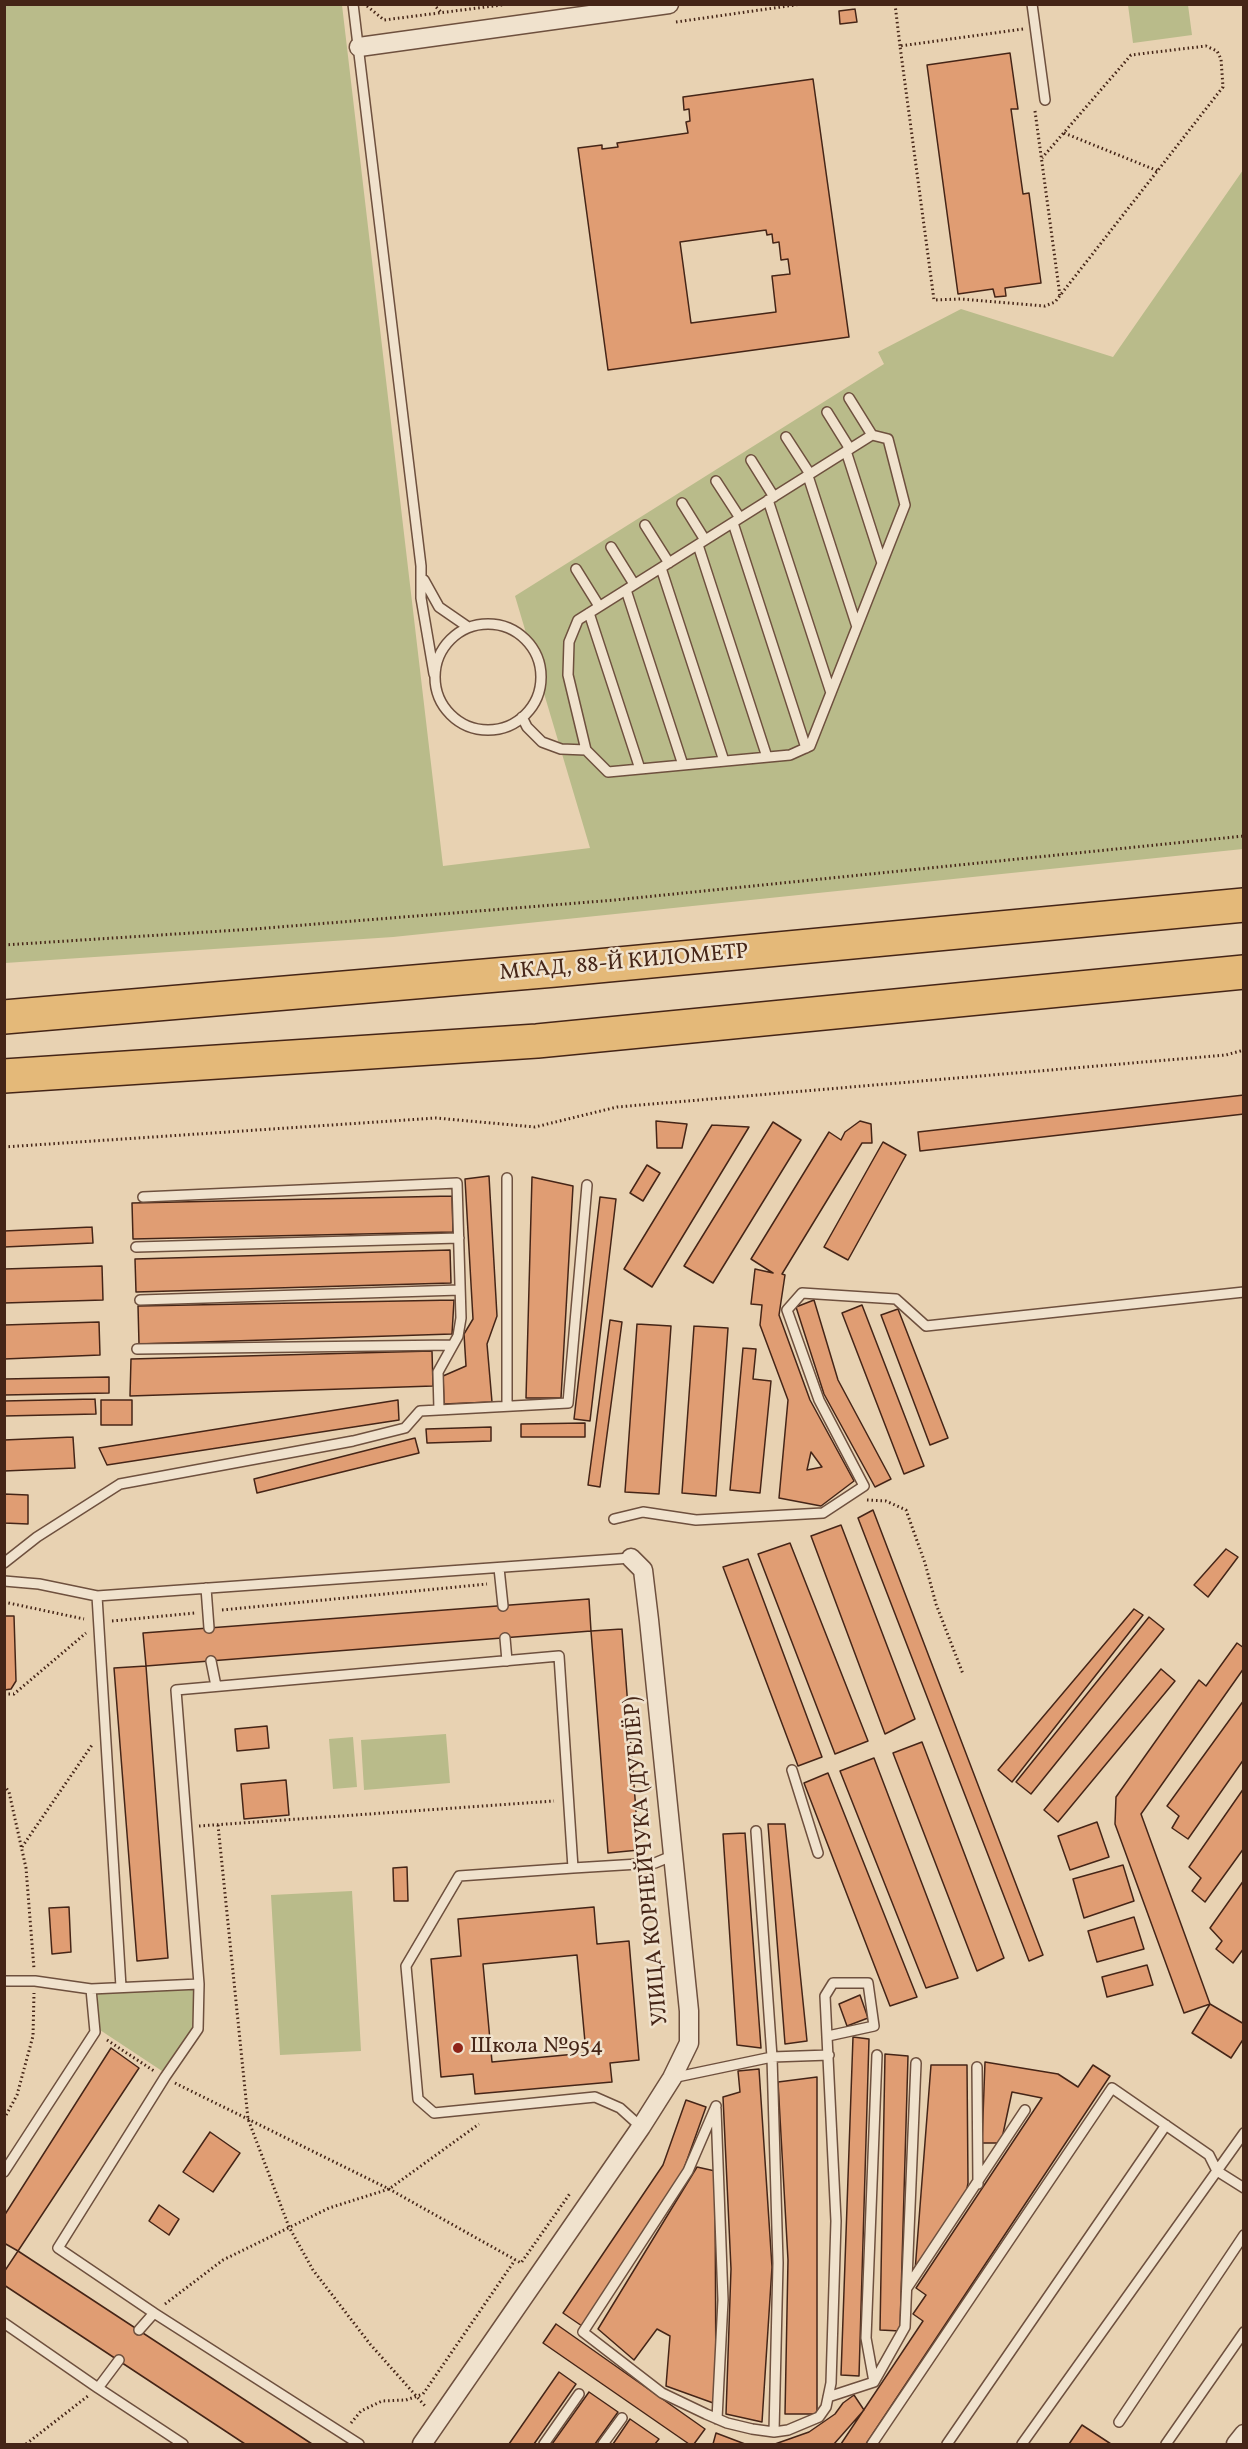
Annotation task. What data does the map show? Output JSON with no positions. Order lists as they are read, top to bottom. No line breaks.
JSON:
{"streets":{"highway":["МКАД, 88-Й КИЛОМЕТР"],"street":["УЛИЦА КОРНЕЙЧУКА (ДУБЛЁР)"]},"places":["Школа №954"]}
